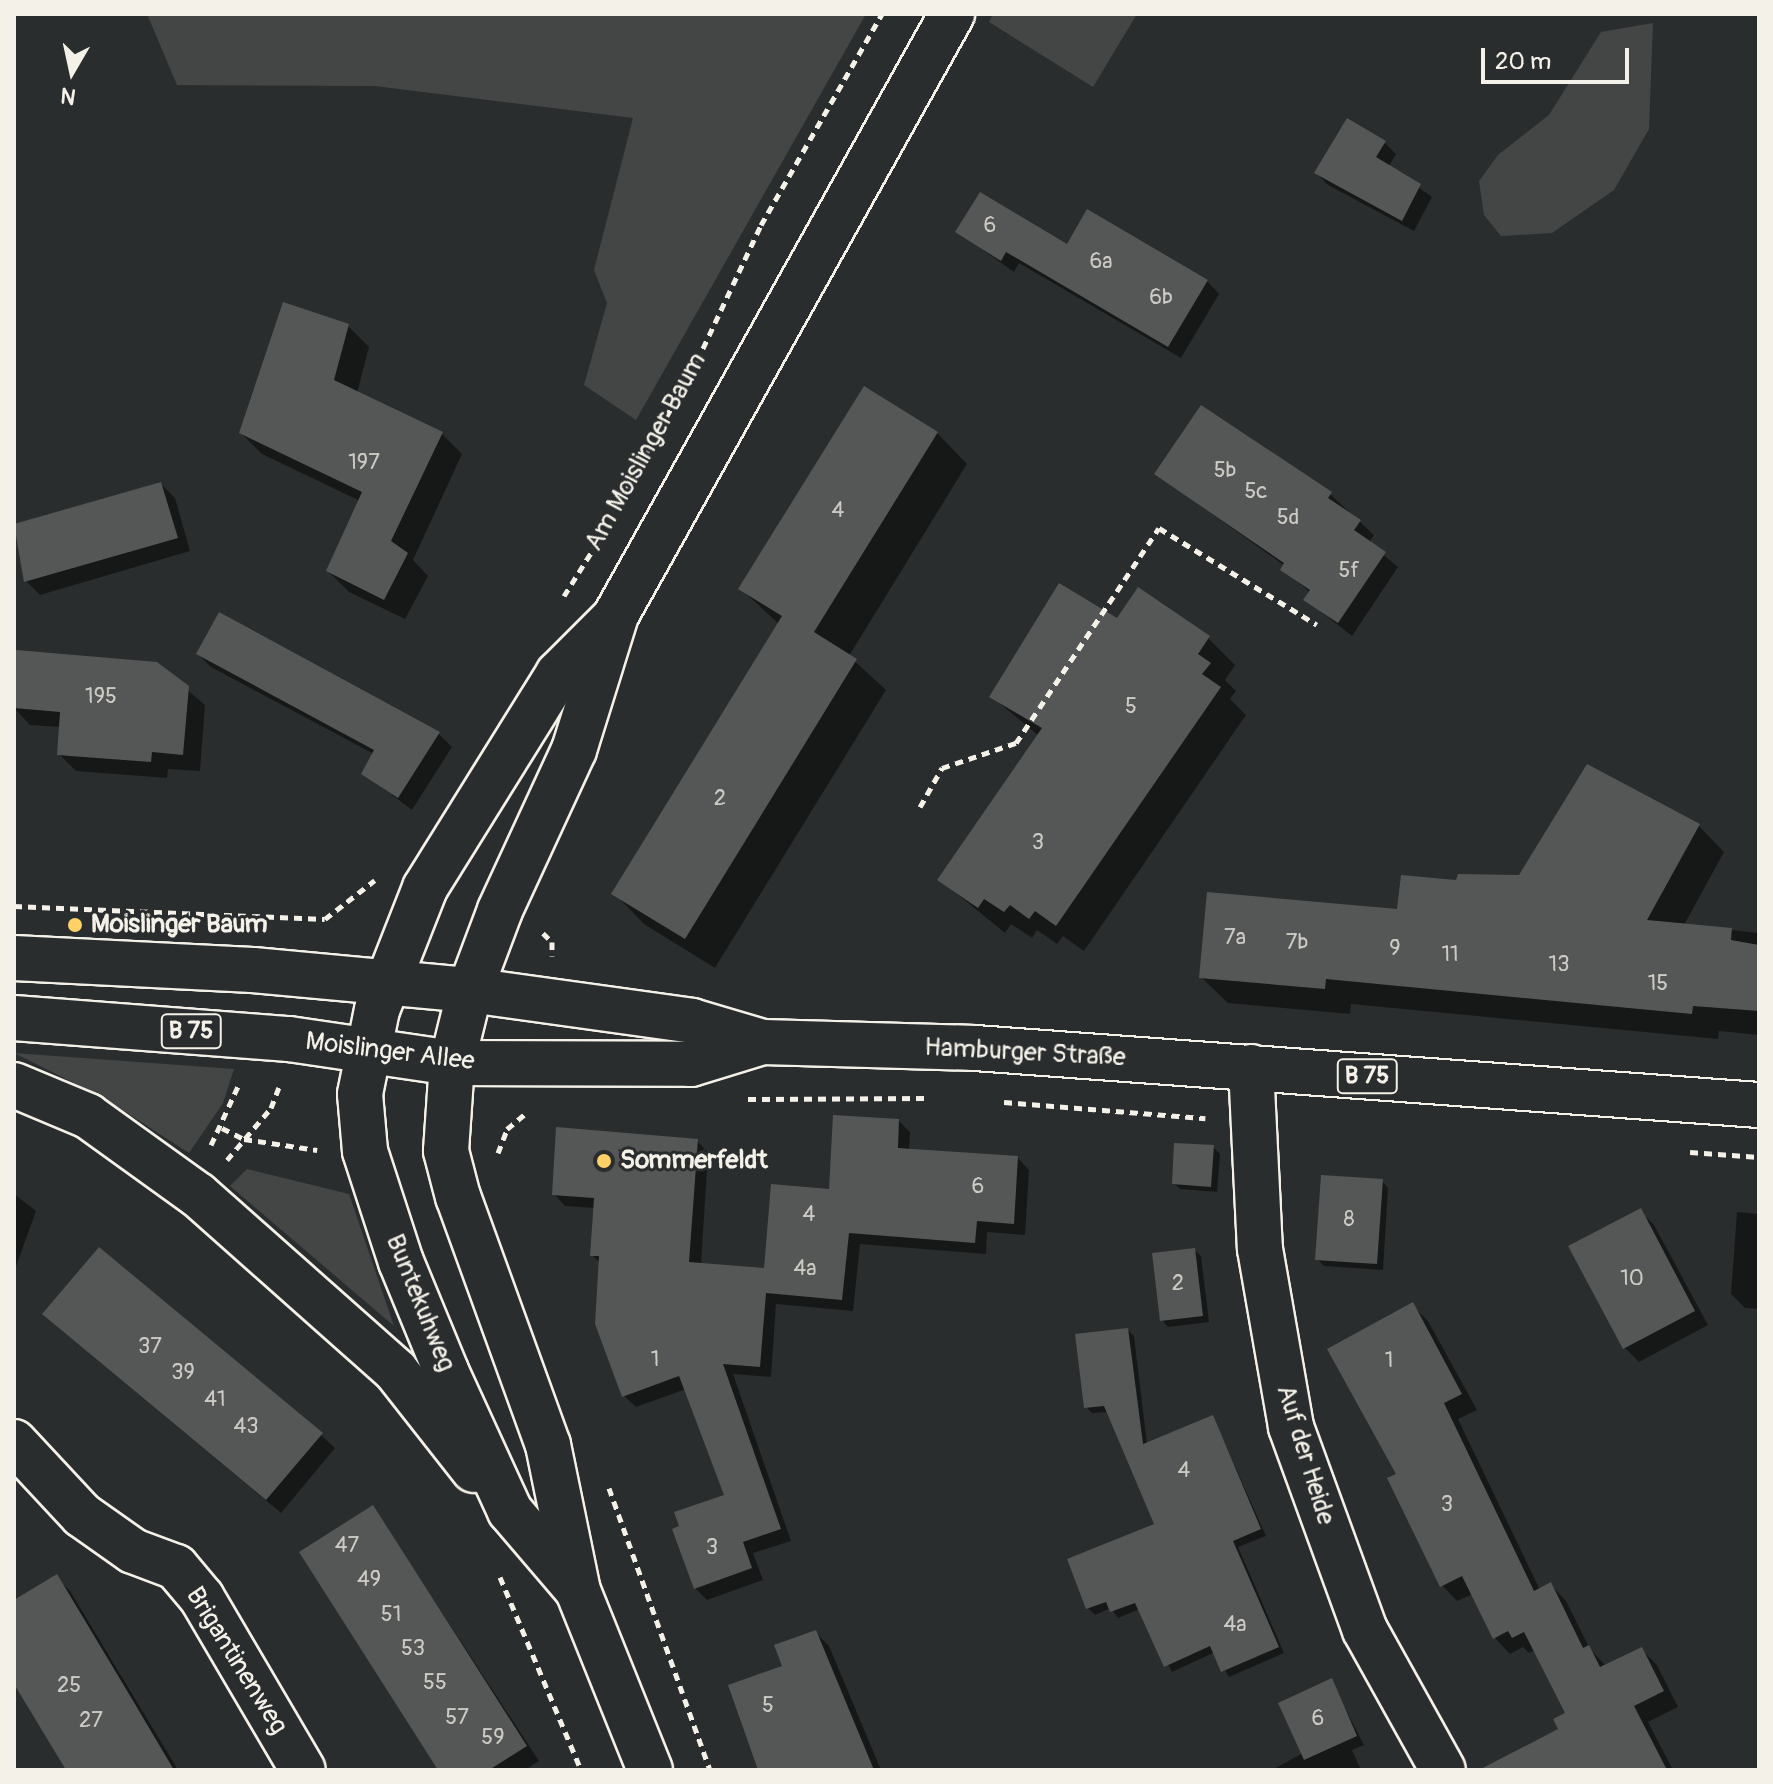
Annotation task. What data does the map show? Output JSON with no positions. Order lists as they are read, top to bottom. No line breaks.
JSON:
{"streets":{"main road":["Am Moislinger Baum","B 75","Moislinger Allee","Hamburger Straße","Buntekuhweg","Auf der Heide","Brigantinenweg"]},"crossings":[["Am Moislinger Baum","Moislinger Allee"],["Am Moislinger Baum","Hamburger Straße"],["Am Moislinger Baum","Buntekuhweg"],["Moislinger Allee","Hamburger Straße"],["Moislinger Allee","Buntekuhweg"],["Hamburger Straße","Buntekuhweg"],["Hamburger Straße","Auf der Heide"]],"places":["Moislinger Baum","Sommerfeldt"],"house_numbers":["6","6a","6b","197","5b","5c","4","5d","5f","195","5","2","3","7a","7b","9","11","13","15","6","4","8","4a","10","2","37","1","1","39","41","43","4","3","47","3","49","51","4a","53","55","25","5","57","6","27","59"],"scale_bar":"20 m","north":"bottom"}
